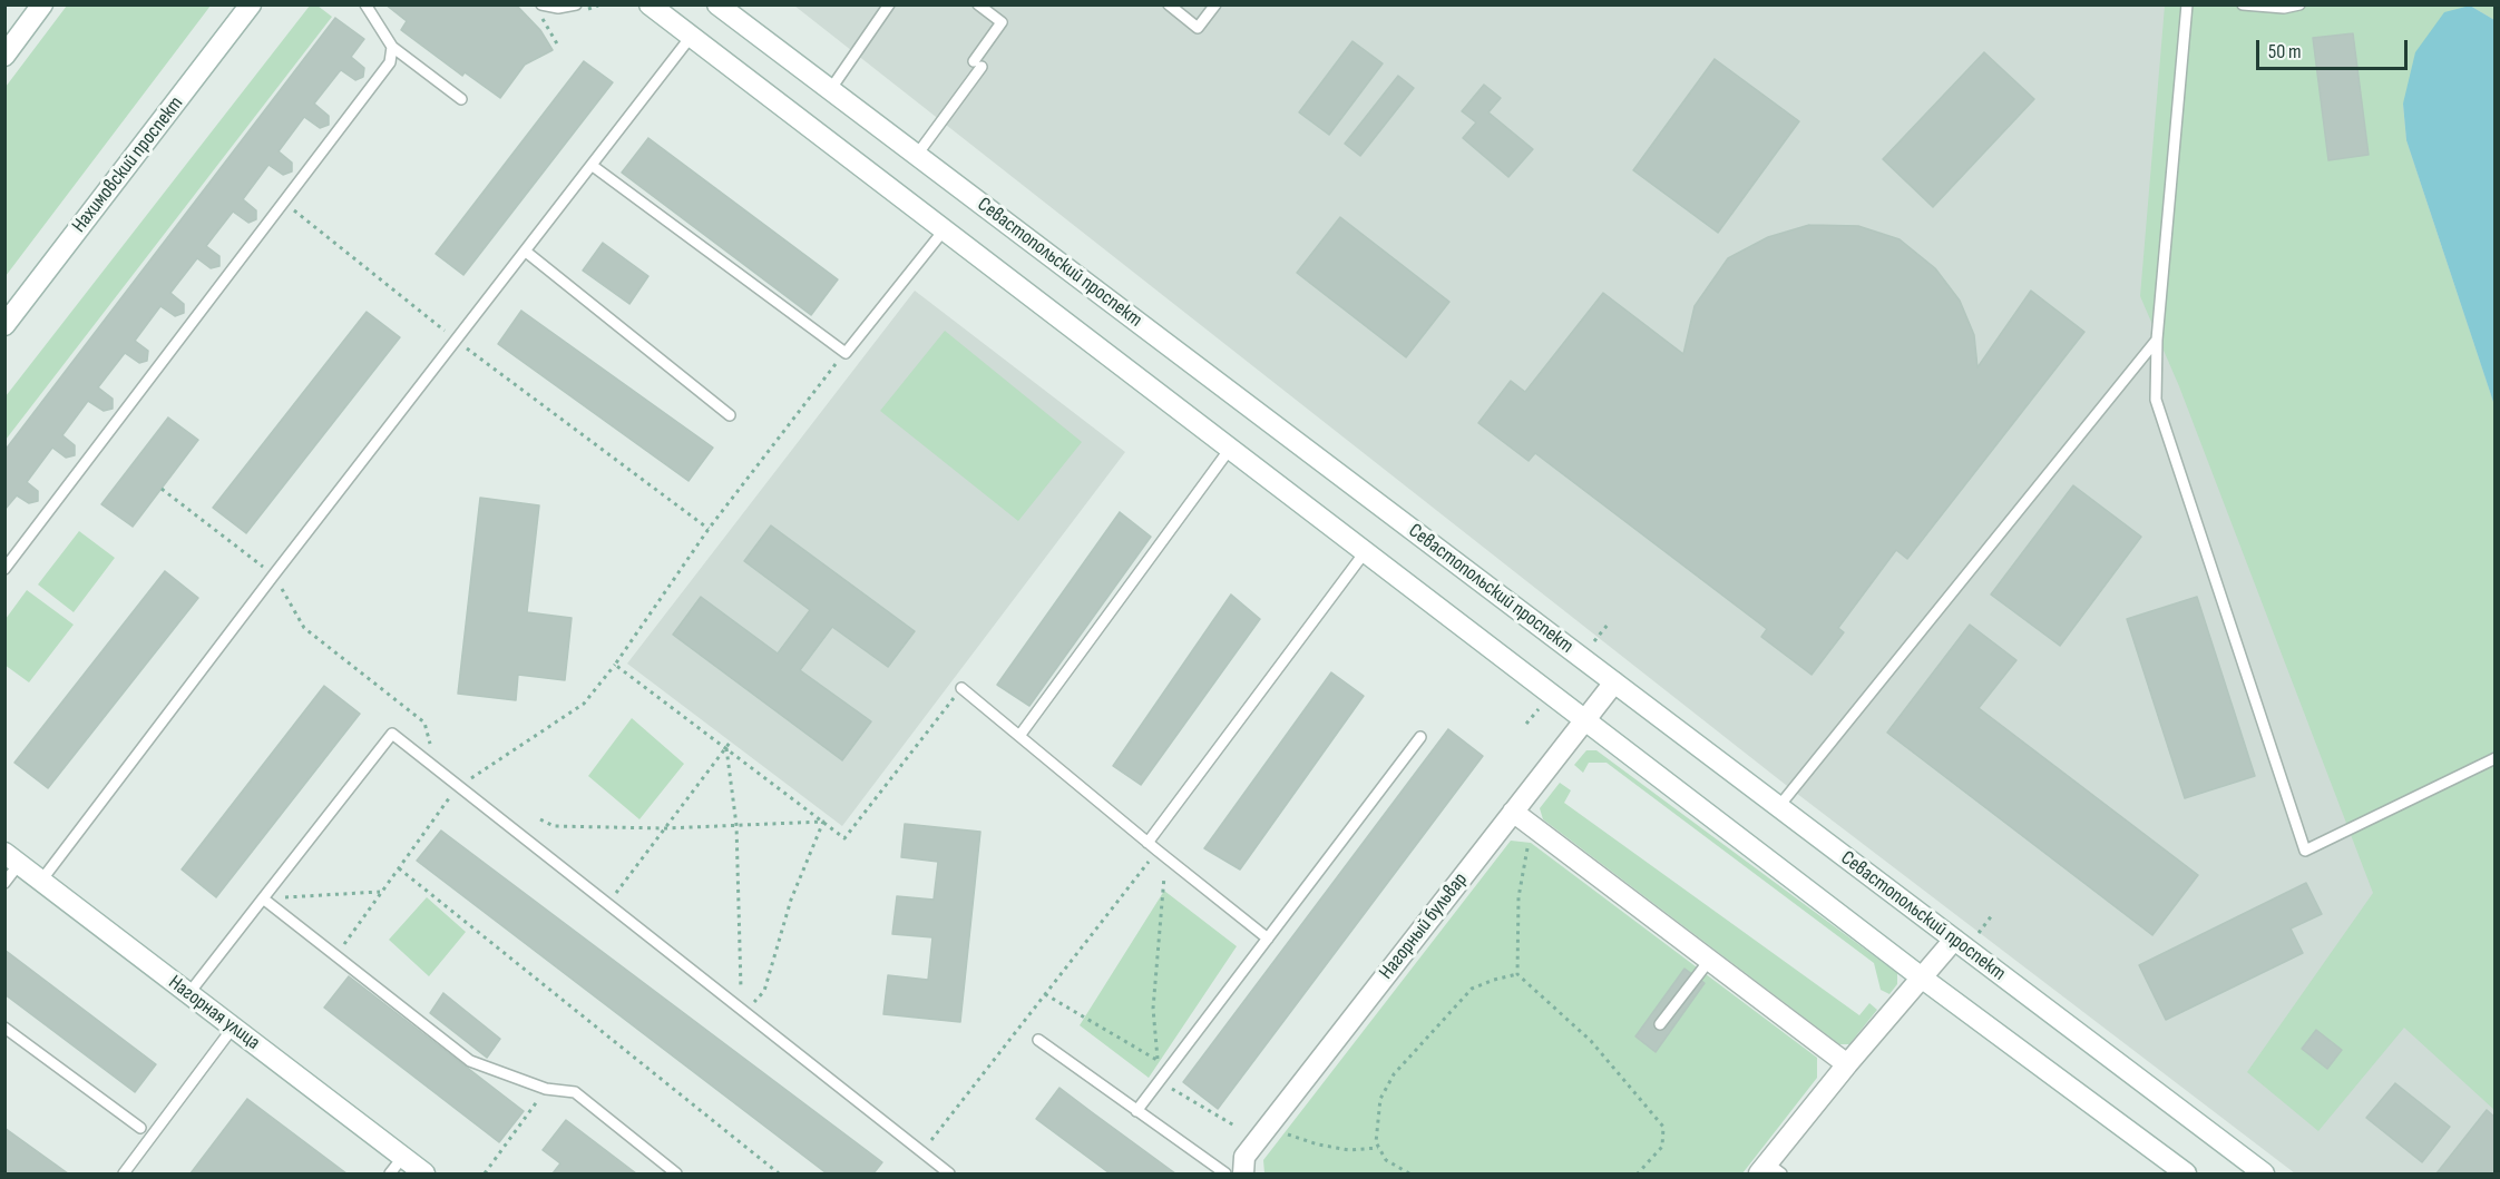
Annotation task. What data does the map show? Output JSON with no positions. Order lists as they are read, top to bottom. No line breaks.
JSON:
{"streets":{"main road":["Нахимовский проспект","Севастопольский проспект","Нагорный бульвар","Нагорная улица"]},"crossings":[["Севастопольский проспект","Нагорный бульвар"]],"scale_bar":"50 m"}
